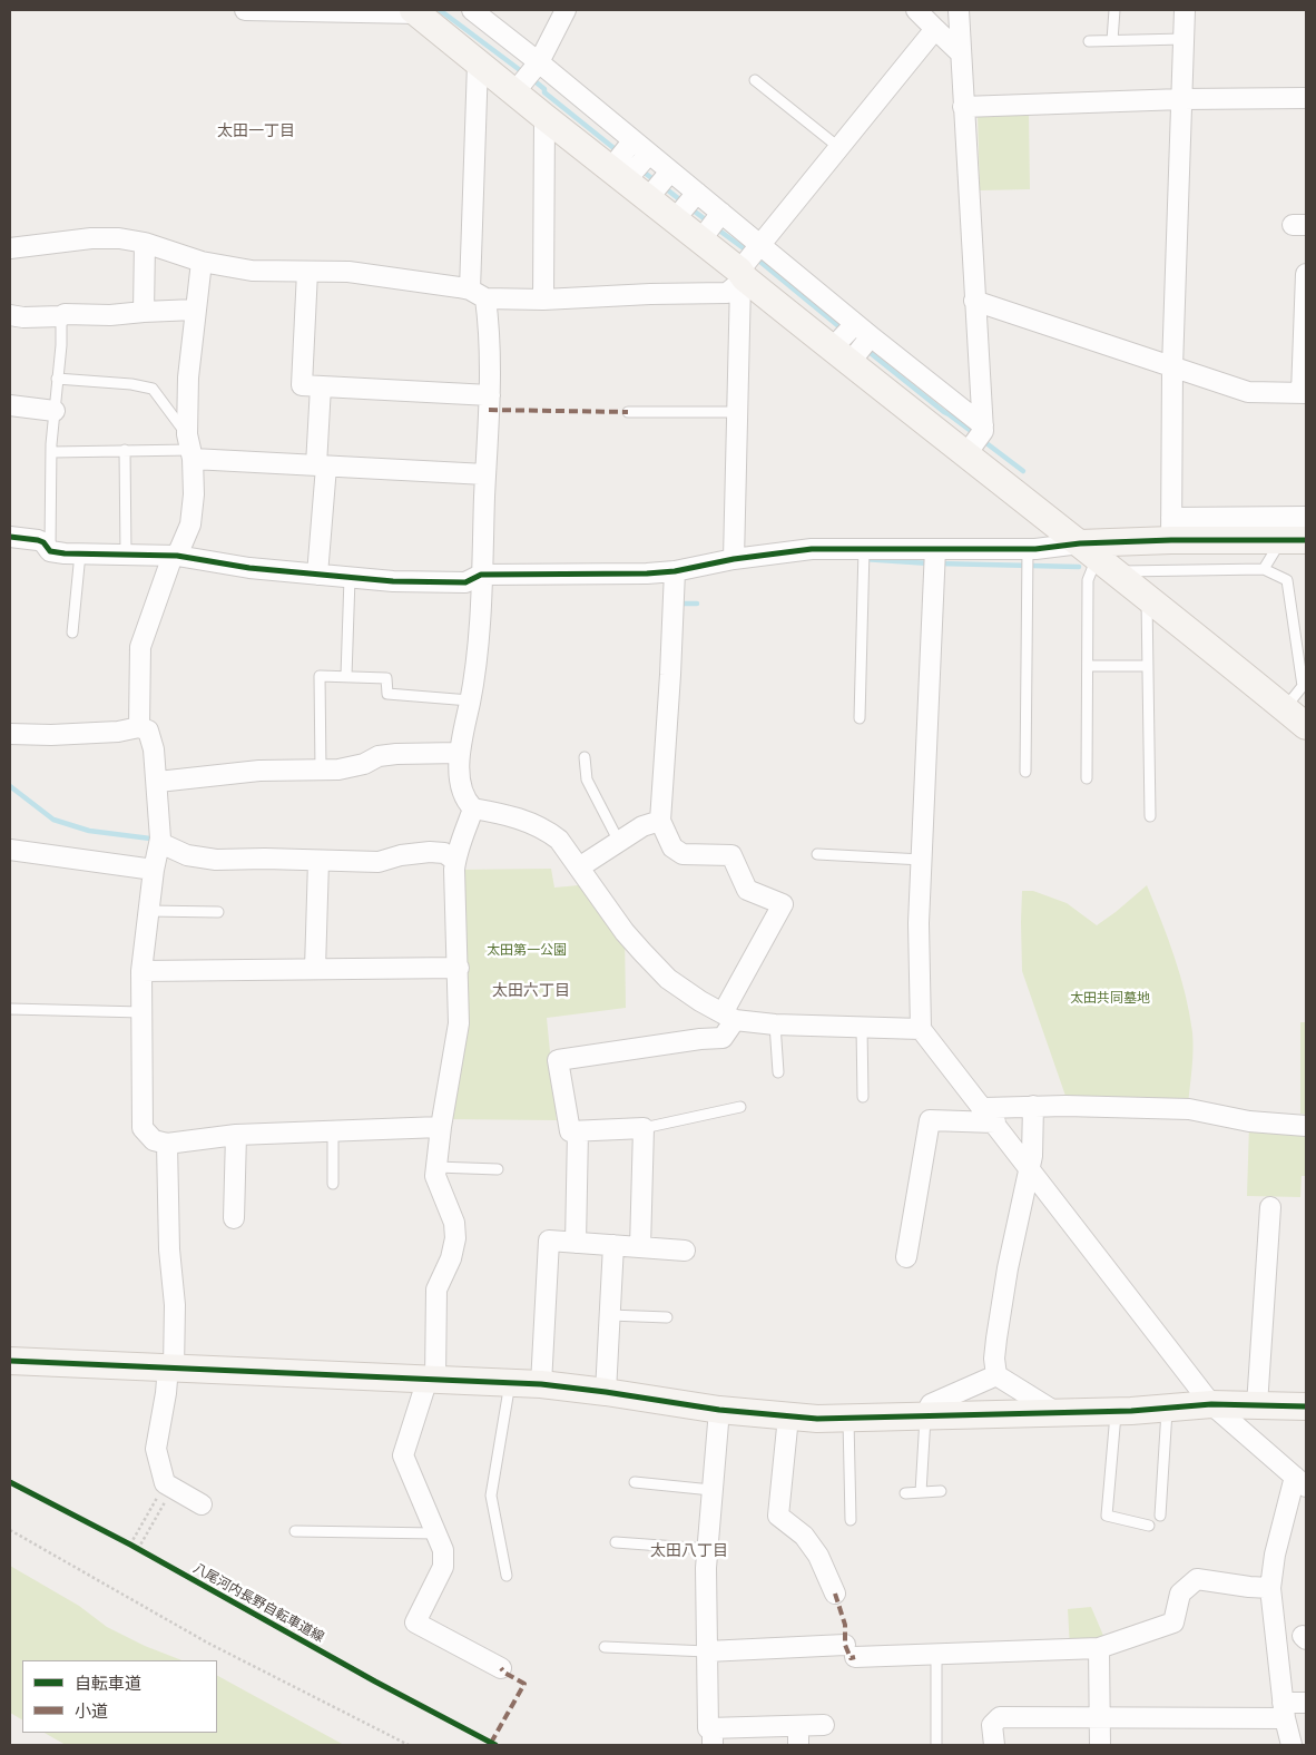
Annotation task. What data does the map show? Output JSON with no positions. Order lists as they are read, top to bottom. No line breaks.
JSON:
{"streets":{"cycle path":["八尾河内長野自転車道線"]},"districts":["太田一丁目","太田六丁目","太田八丁目"],"parks":["太田第一公園","太田共同墓地"],"legend":["自転車道","小道"]}
